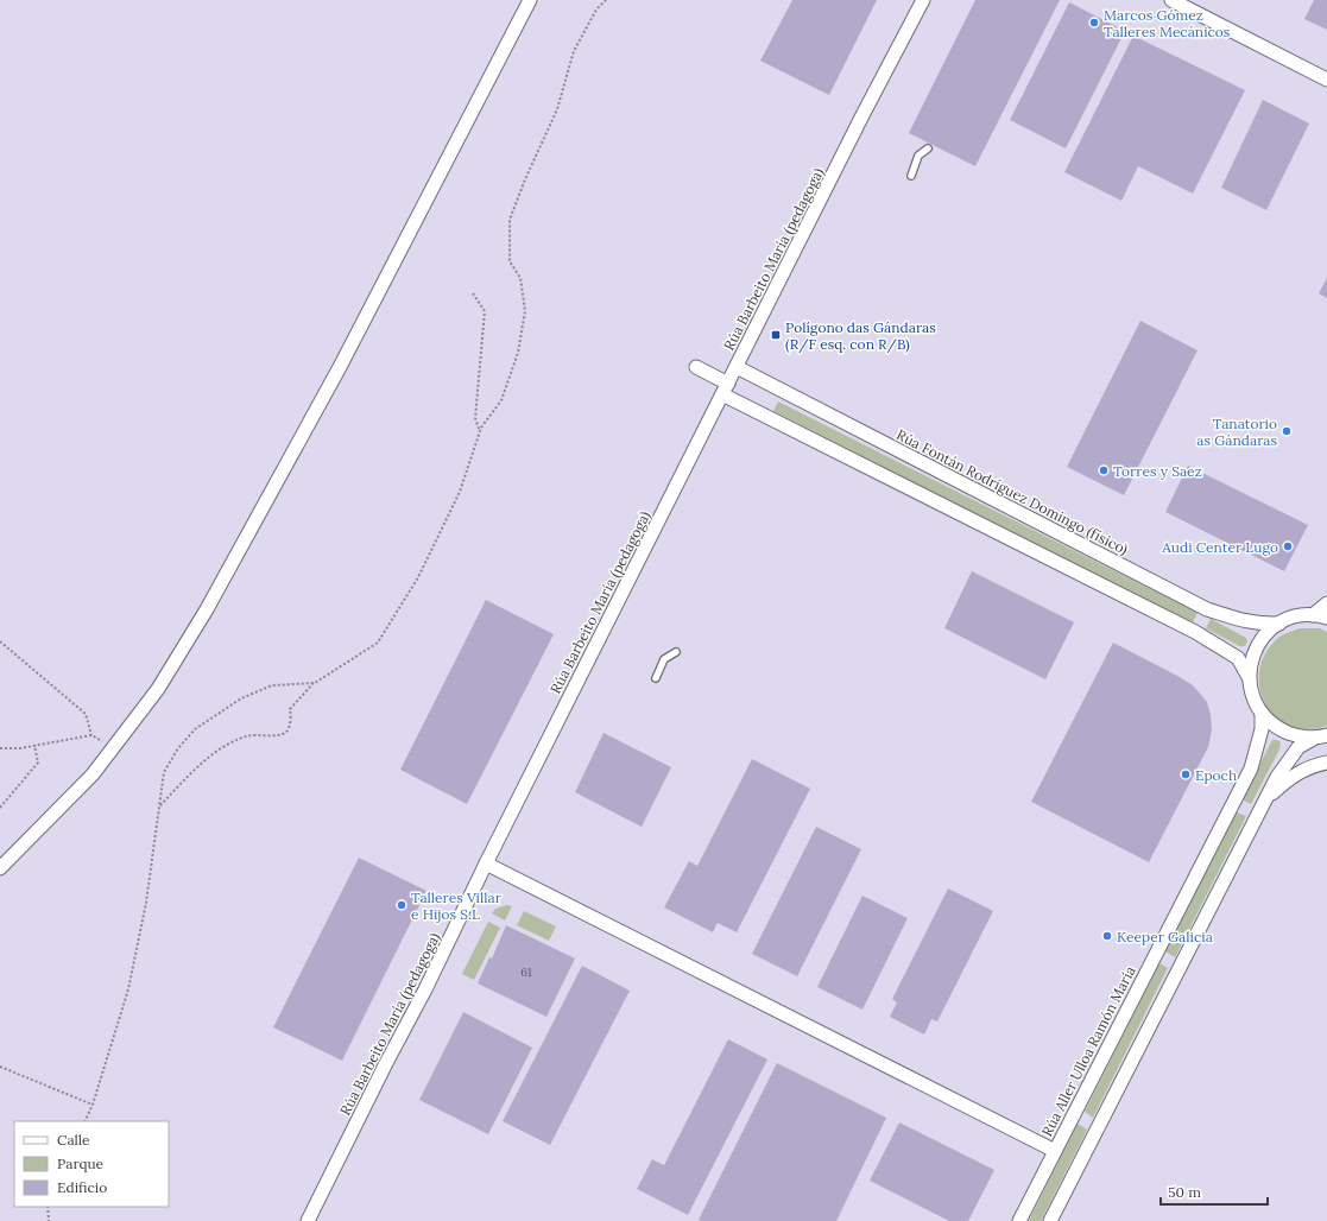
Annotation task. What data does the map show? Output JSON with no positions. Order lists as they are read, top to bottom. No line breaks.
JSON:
{"streets":{"street":["Rúa Barbeito María (pedagoga)","Rúa Fontán Rodríguez Domingo (físico)","Rúa Aller Ulloa Ramón María"]},"crossings":[["Rúa Barbeito María (pedagoga)","Rúa Fontán Rodríguez Domingo (físico)"]],"places":{"other":["Marcos Gómez Talleres Mecánicos","Tanatorio as Gándaras","Torres y Saez","Audi Center Lugo","Epoch","Talleres Villar e Hijos S.L","Keeper Galicia"],"transit":["Polígono das Gándaras (R/F esq. con R/B)"]},"house_numbers":["61"],"legend":["Calle","Parque","Edificio"],"scale_bar":"50 m"}
